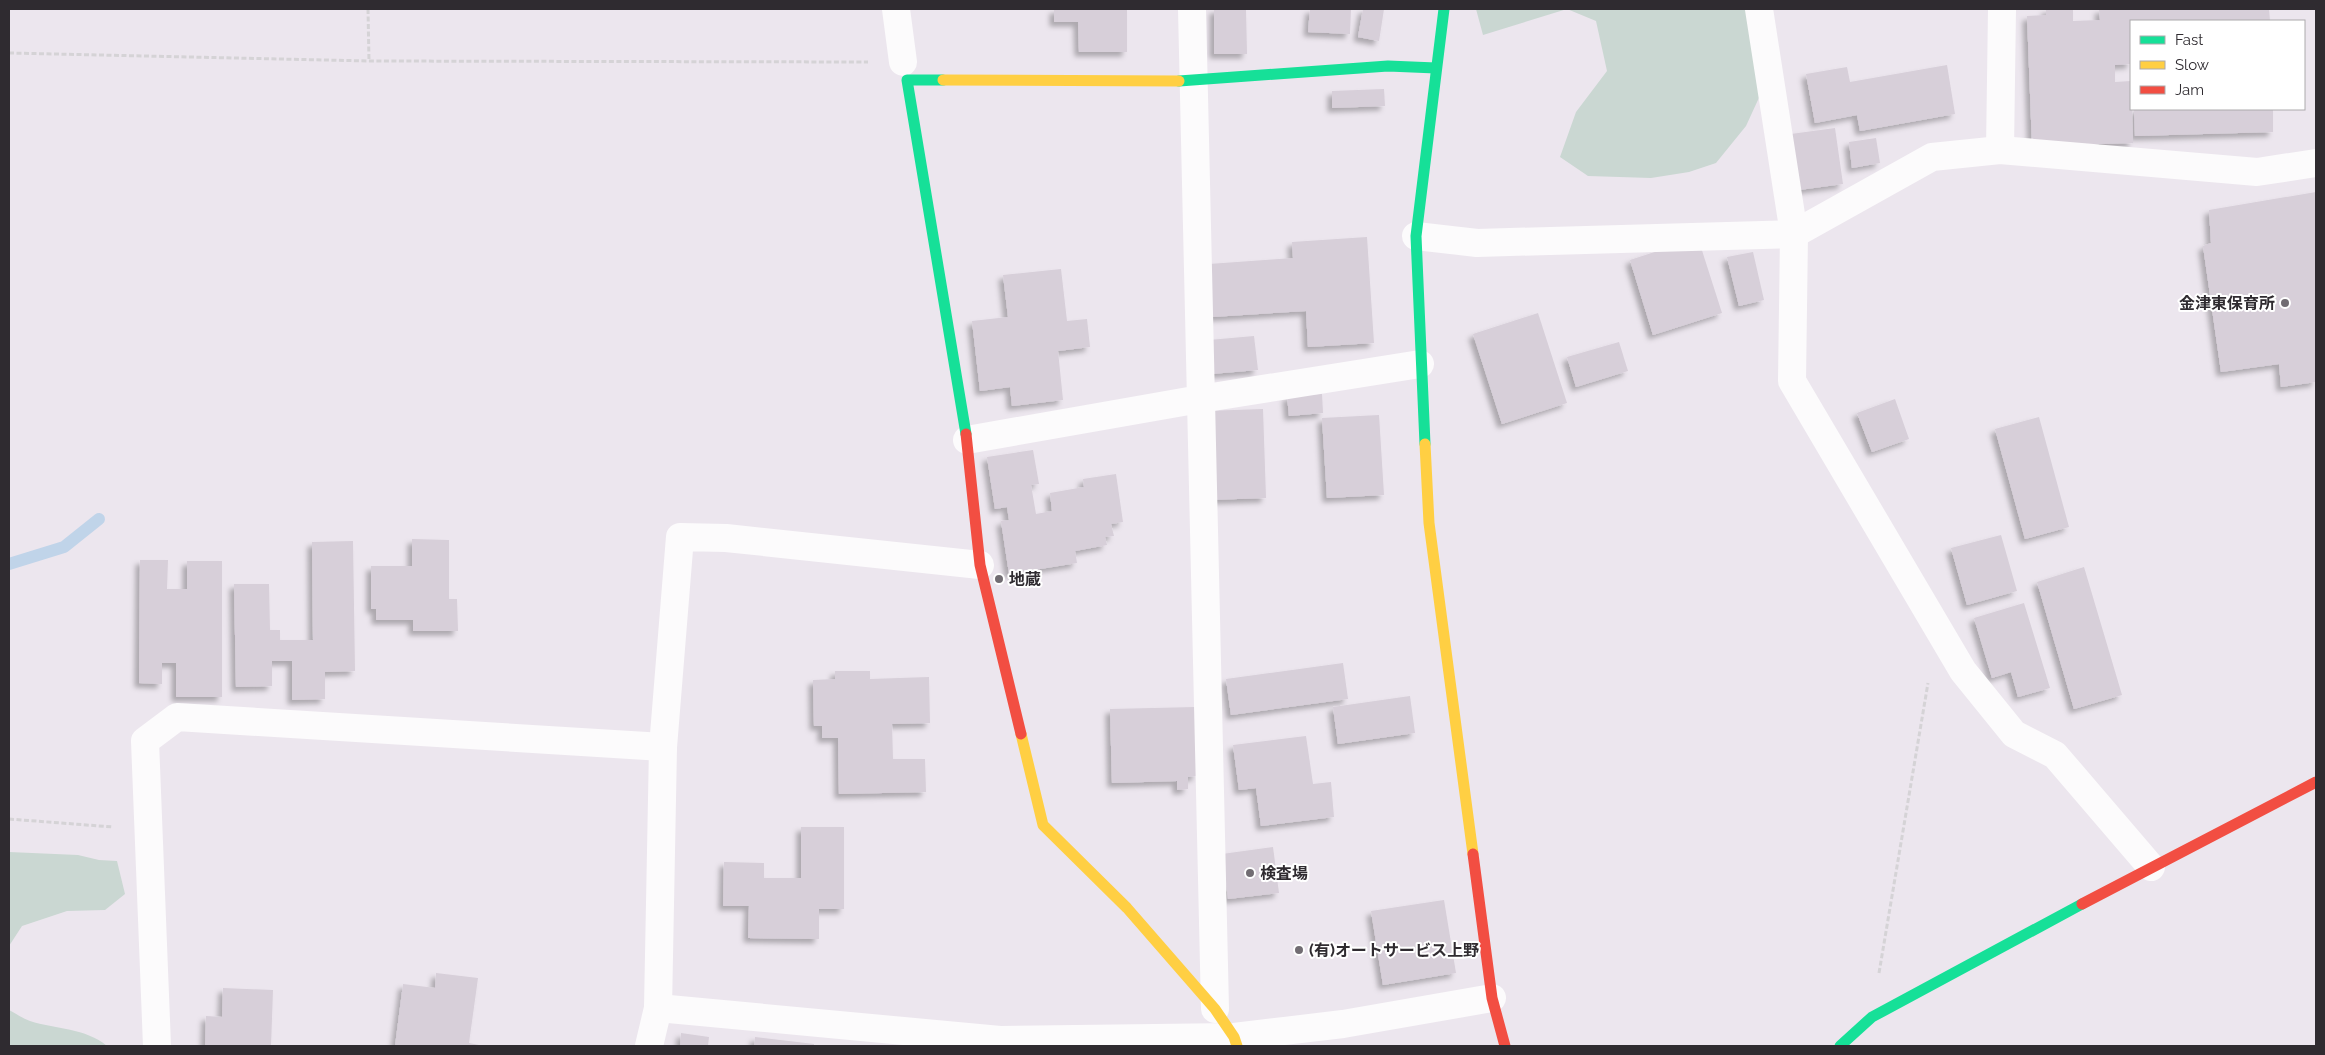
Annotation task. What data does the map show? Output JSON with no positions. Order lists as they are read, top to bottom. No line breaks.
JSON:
{"places":["金津東保育所","地蔵","検査場","(有)オートサービス上野"],"legend":["Fast","Slow","Jam"]}
